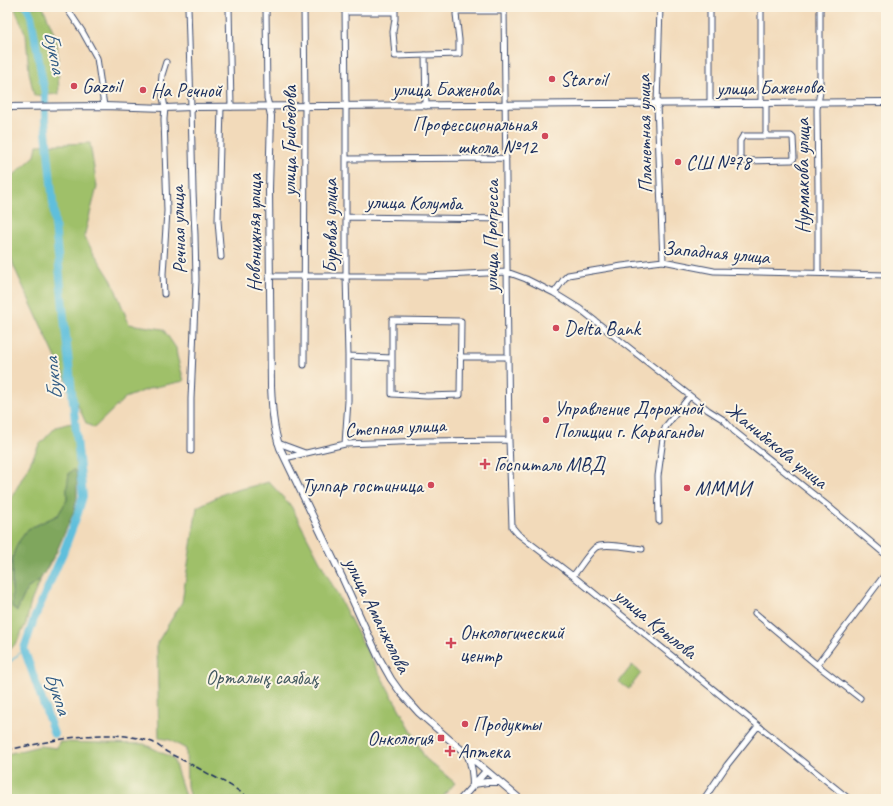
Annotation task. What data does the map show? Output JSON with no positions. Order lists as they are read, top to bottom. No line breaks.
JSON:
{"streets":{"main road":["улица Баженова","Новонижняя улица","улица Аманжолова"],"street":["Планетная улица","улица Грибоедова","Нурмакова улица","улица Колумба","Буровая улица","Речная улица","улица Прогресса","Западная улица","Степная улица","Жанибекова улица","улица Крылова"]},"crossings":[["улица Баженова","Планетная улица"],["улица Баженова","улица Грибоедова"],["улица Баженова","Нурмакова улица"],["улица Баженова","Буровая улица"],["улица Баженова","Речная улица"],["улица Баженова","Новонижняя улица"],["улица Баженова","улица Прогресса"],["Планетная улица","Западная улица"],["Нурмакова улица","Западная улица"],["улица Колумба","Буровая улица"],["улица Колумба","улица Прогресса"],["Буровая улица","Степная улица"],["Новонижняя улица","Степная улица"],["Новонижняя улица","улица Аманжолова"],["улица Прогресса","Степная улица"],["улица Прогресса","Жанибекова улица"],["улица Прогресса","улица Крылова"],["Западная улица","Жанибекова улица"],["Степная улица","улица Аманжолова"],["Степная улица","улица Крылова"]],"water":["Букпа"],"parks":["Орталық саябақ"],"places":{"other":["Staroil","Gazoil","На Речной","Профессиональная школа №12","СШ №78","Delta Bank","Управление Дорожной Полиции г. Караганды","Тулпар гостиница","МММИ","Продукты"],"health":["Госпиталь МВД","Онкологический центр","Аптека"],"transit":["Онкология"]}}
